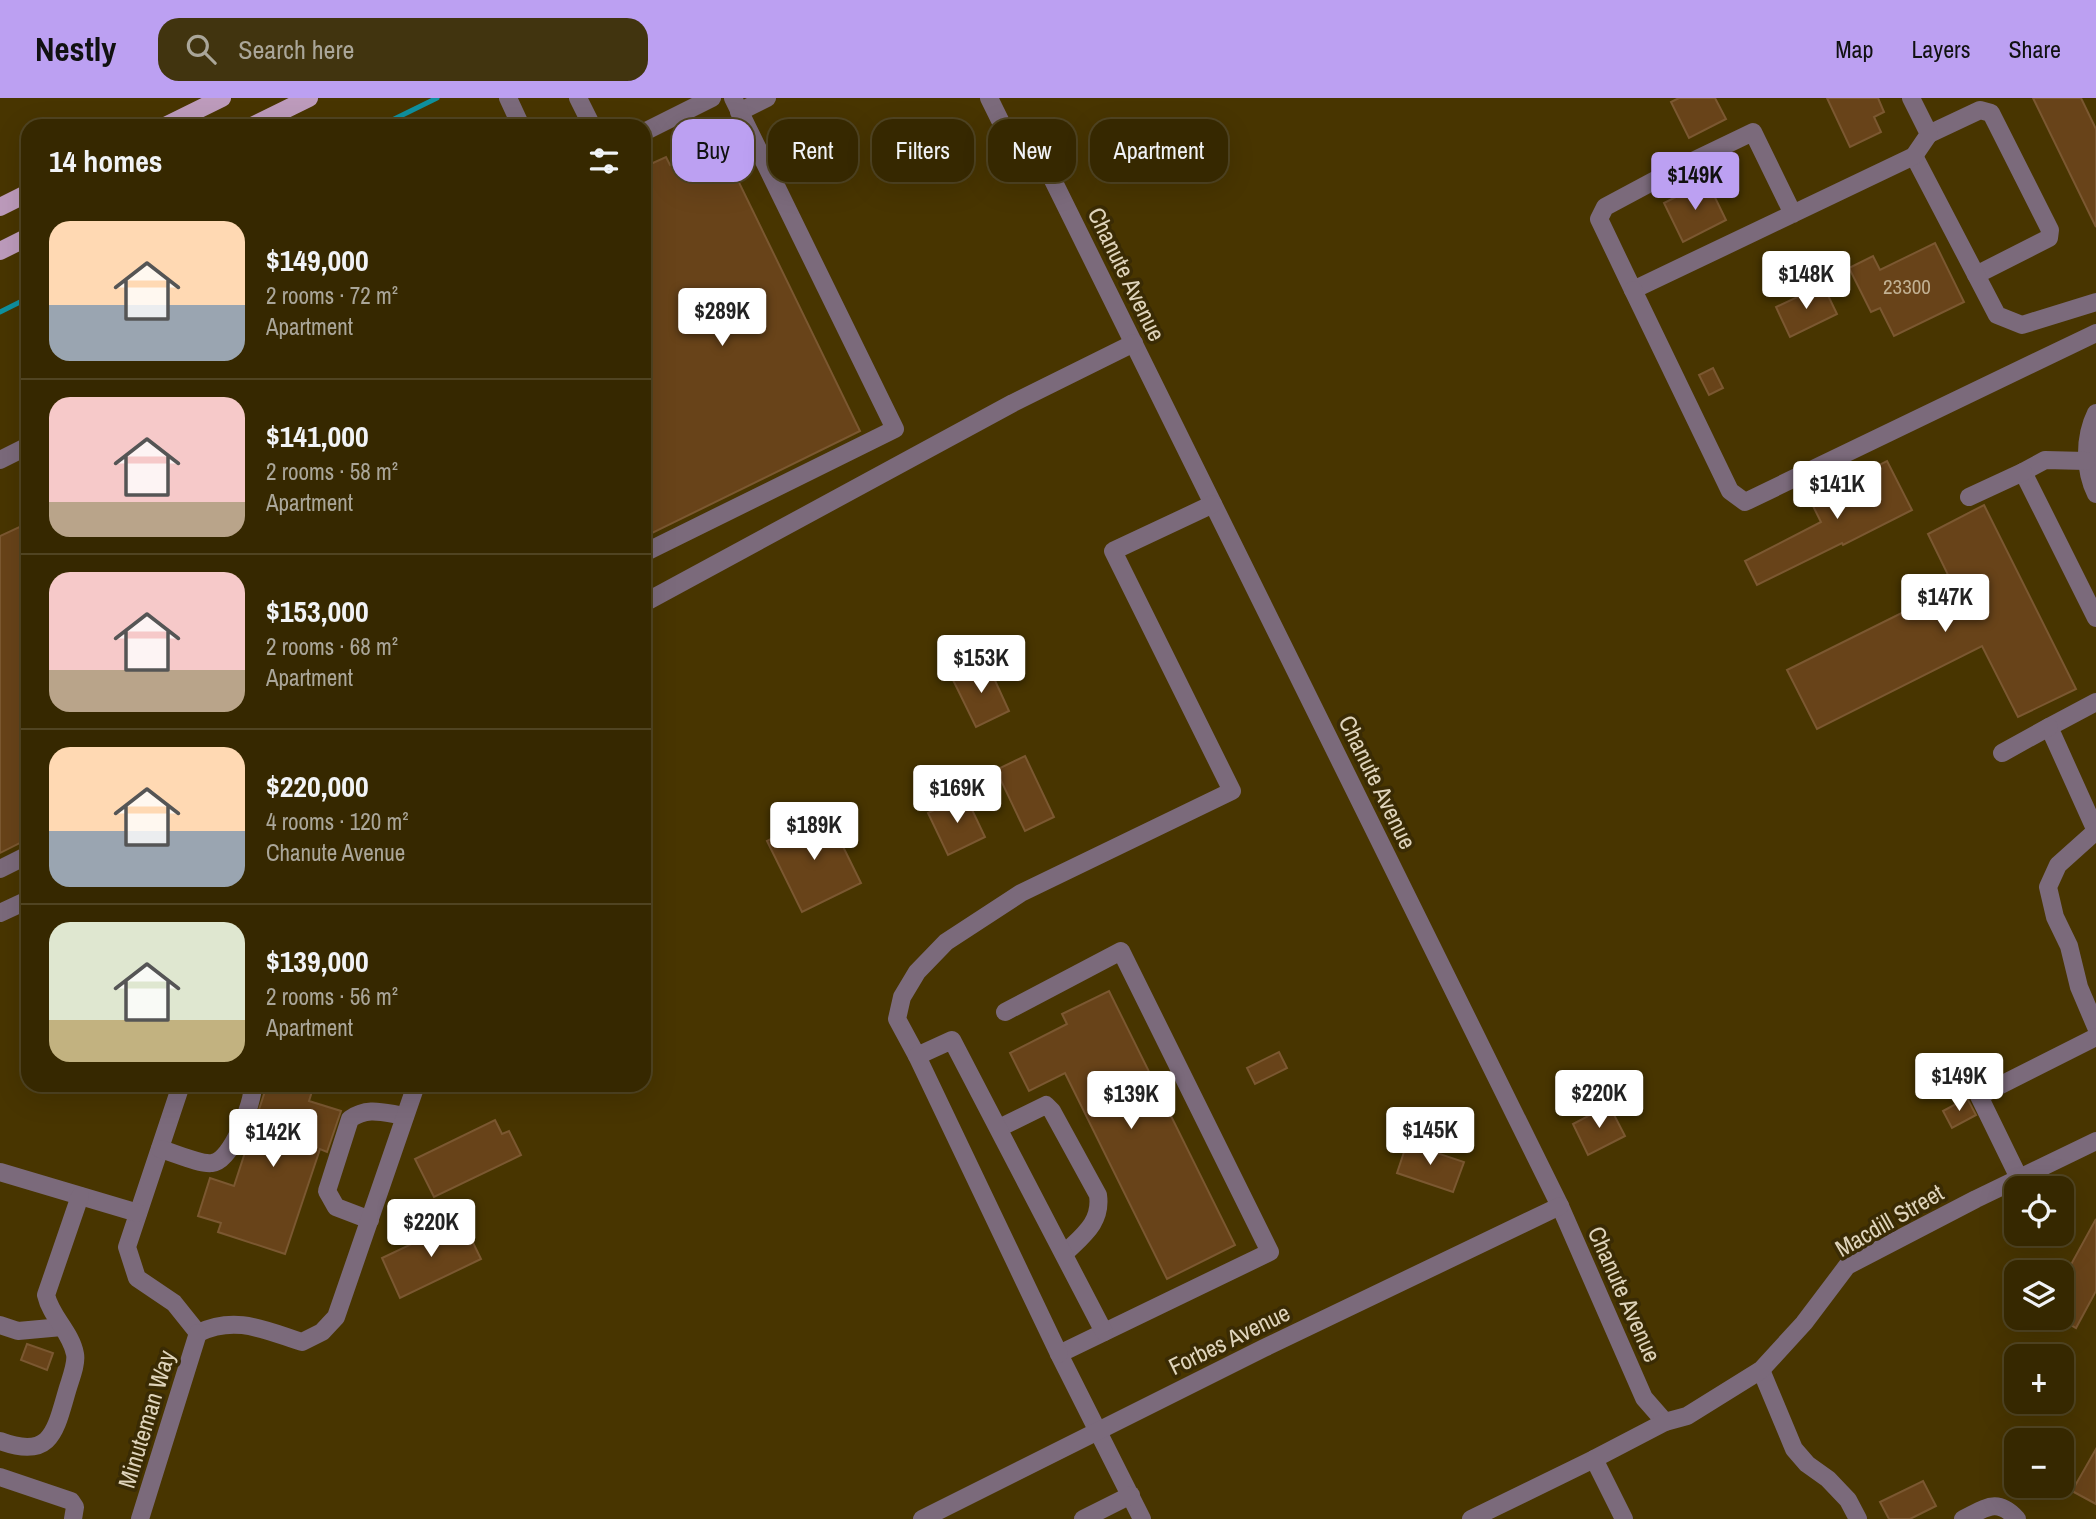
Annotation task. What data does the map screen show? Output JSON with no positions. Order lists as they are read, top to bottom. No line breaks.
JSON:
{"streets":{"street":["Chanute Avenue","Macdill Street","Forbes Avenue","Minuteman Way"]},"crossings":[["Chanute Avenue","Macdill Street"],["Chanute Avenue","Forbes Avenue"]],"house_numbers":["23300"],"page":{"header":"Nestly","search":"Search here","nav":["Map","Layers","Share"],"chip":["Buy","Rent","Filters","New","Apartment"],"heading":"14 homes","price":["$149K","$148K","$289K","$141K","$147K","$153K","$169K","$189K","$149K","$220K","$139K","$145K","$142K","$220K"],"list":[{"name":"$149,000","note":"2 rooms · 72 m² · Apartment"},{"name":"$141,000","note":"2 rooms · 58 m² · Apartment"},{"name":"$153,000","note":"2 rooms · 68 m² · Apartment"},{"name":"$220,000","note":"4 rooms · 120 m² · Chanute Avenue"},{"name":"$139,000","note":"2 rooms · 56 m² · Apartment"}],"map_buttons":["+","−"]}}
